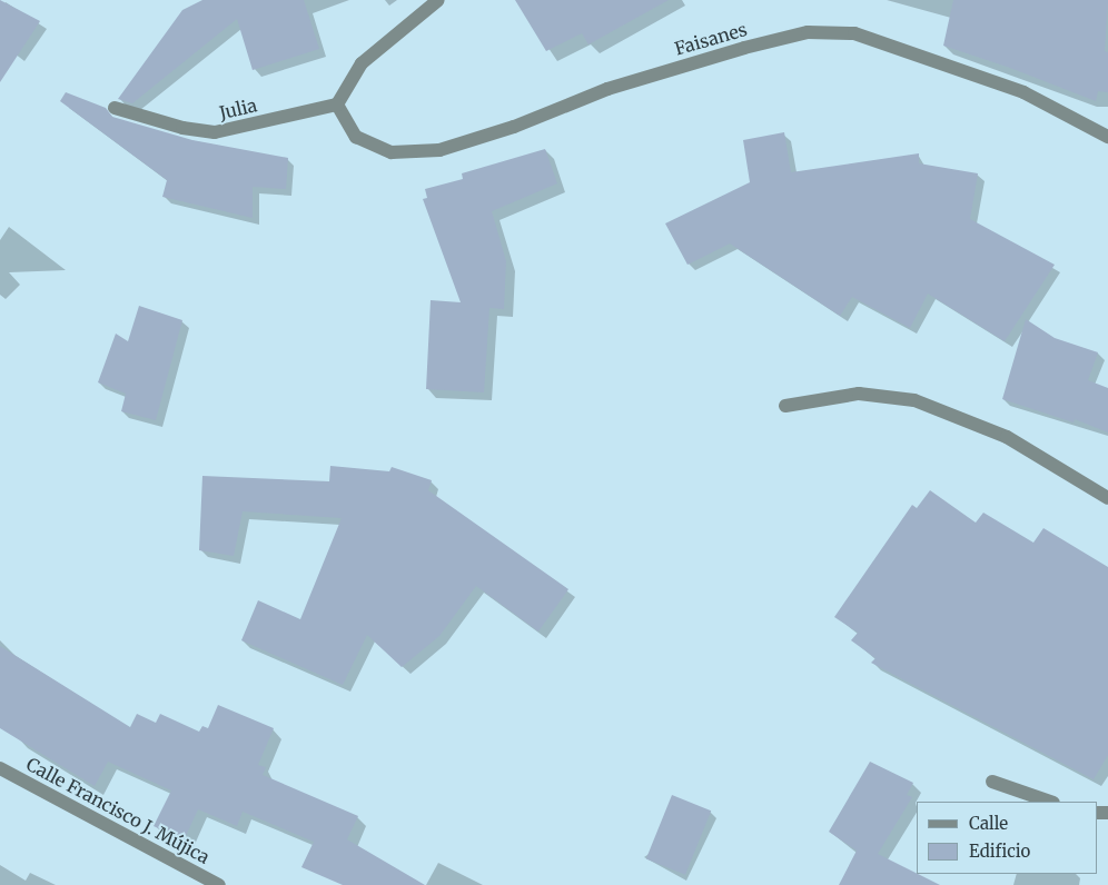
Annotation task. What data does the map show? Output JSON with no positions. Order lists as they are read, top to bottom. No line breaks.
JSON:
{"streets":{"street":["Faisanes","Julia","Calle Francisco J. Mújica"]},"crossings":[["Faisanes","Julia"]],"legend":["Calle","Edificio"]}
